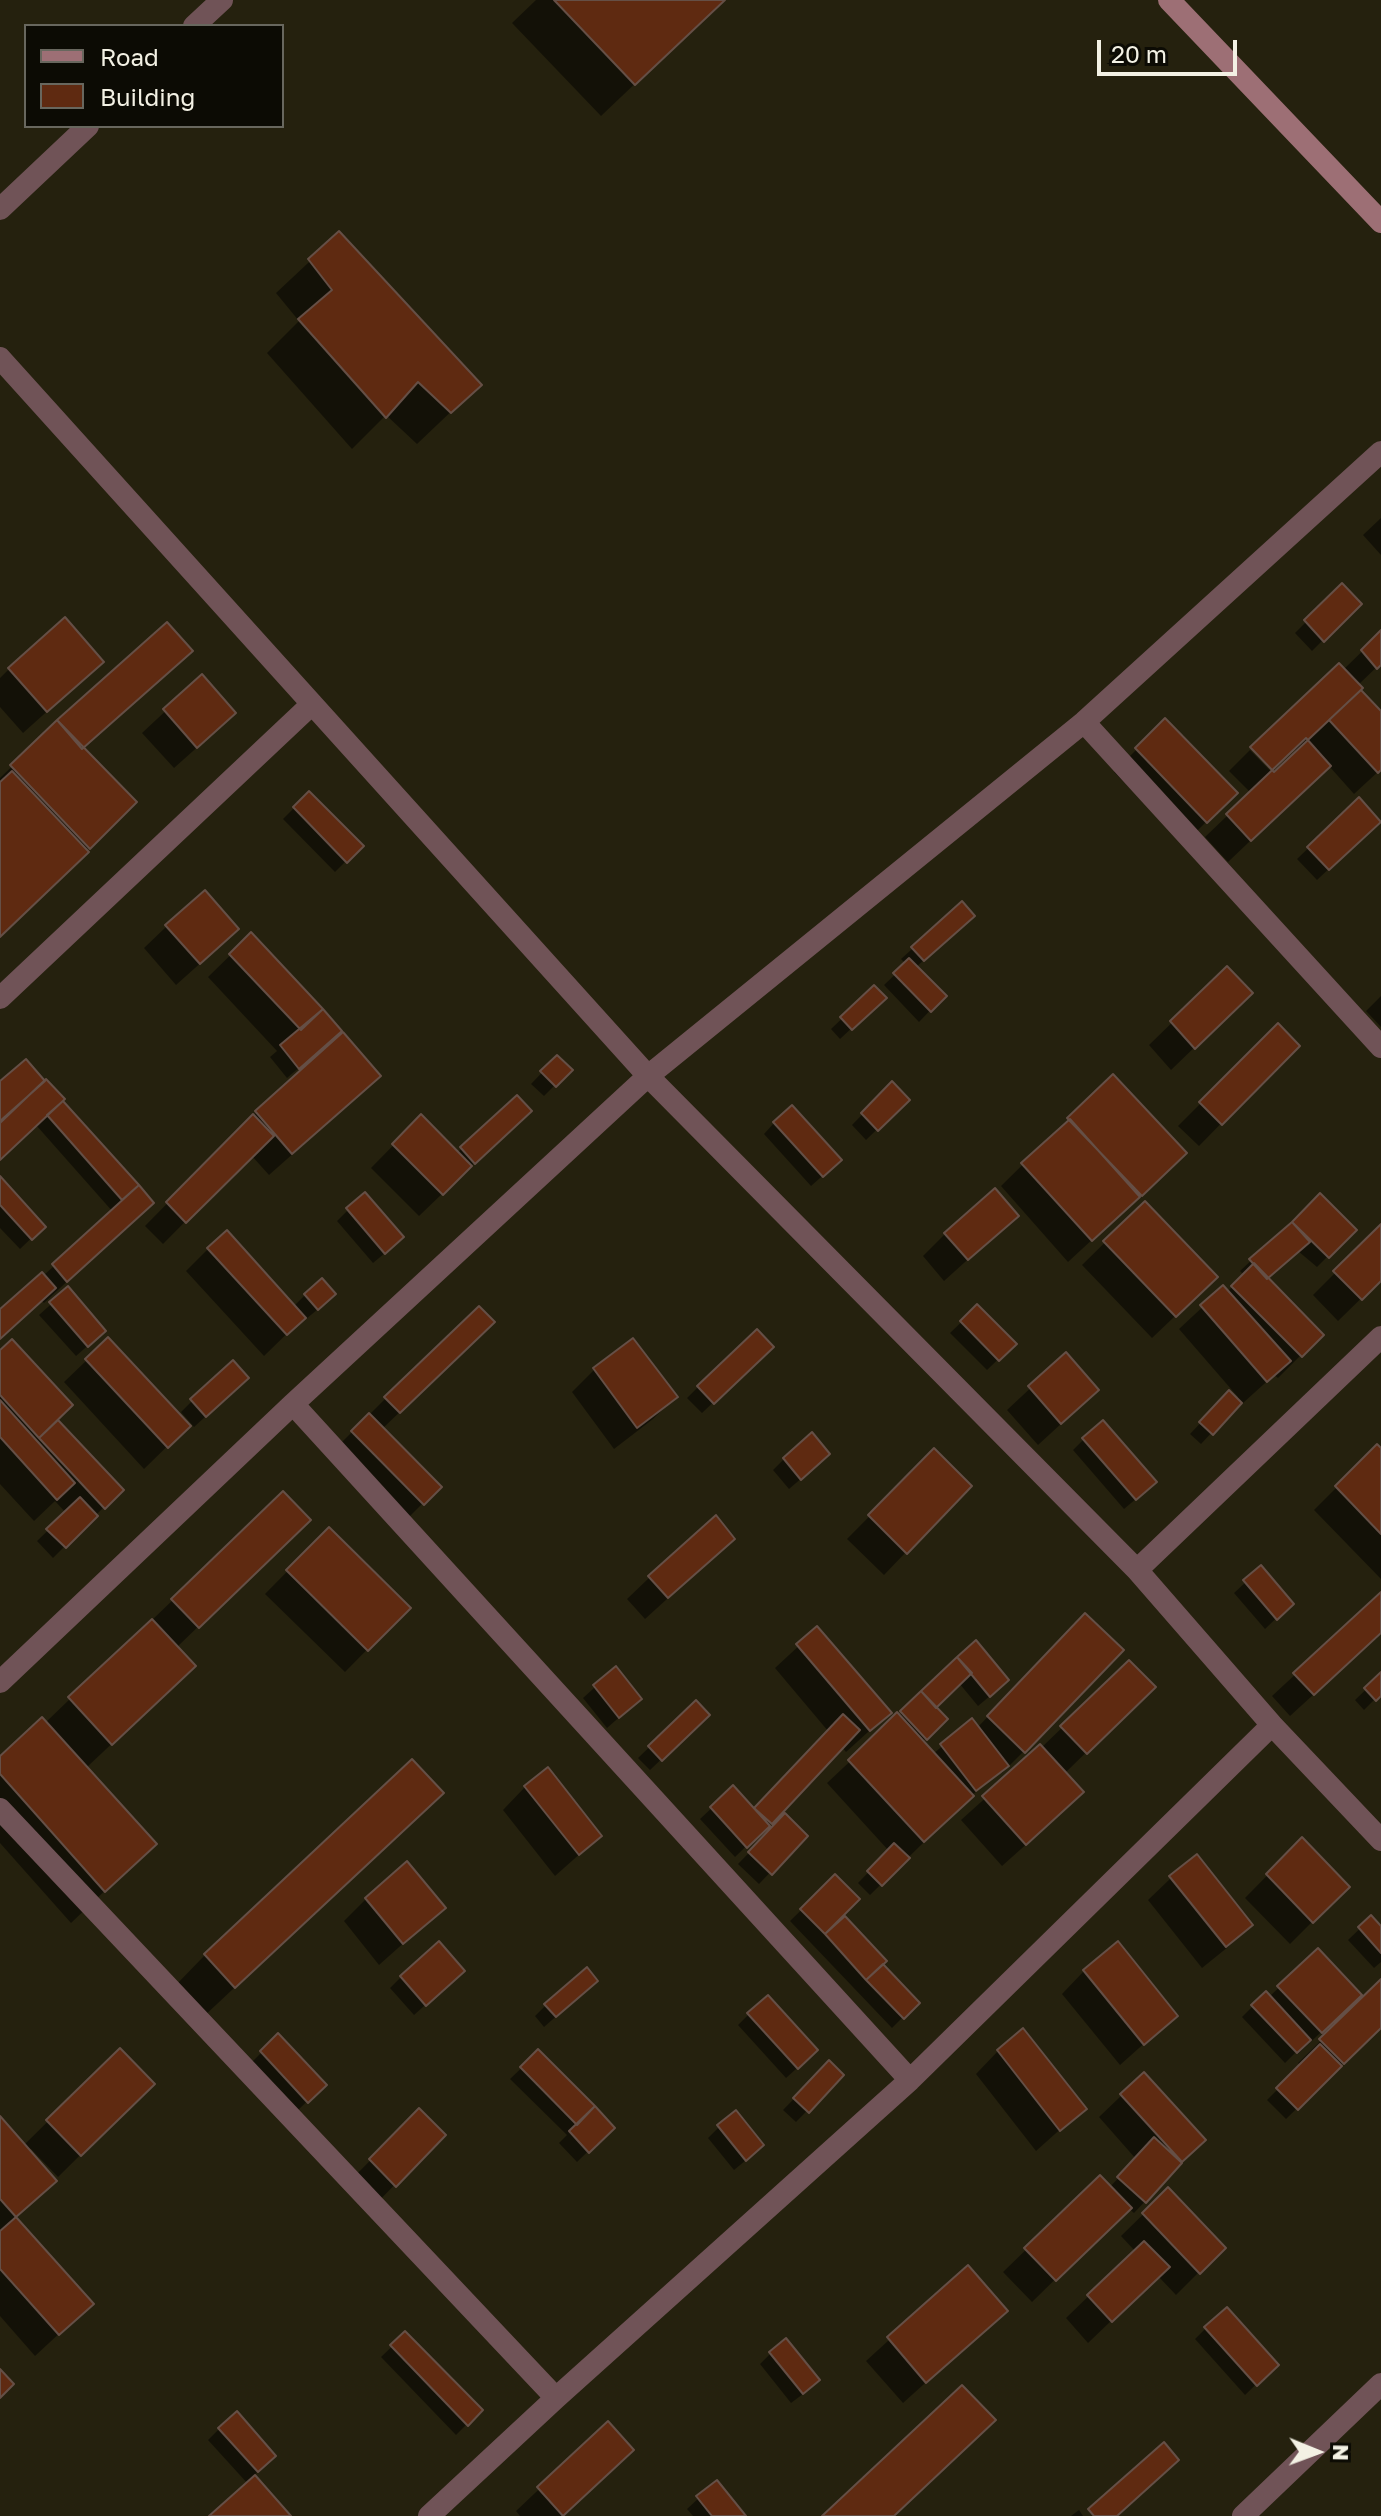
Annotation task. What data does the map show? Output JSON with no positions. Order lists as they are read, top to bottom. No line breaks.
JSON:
{"legend":["Road","Building"],"scale_bar":"20 m","north":"right"}
